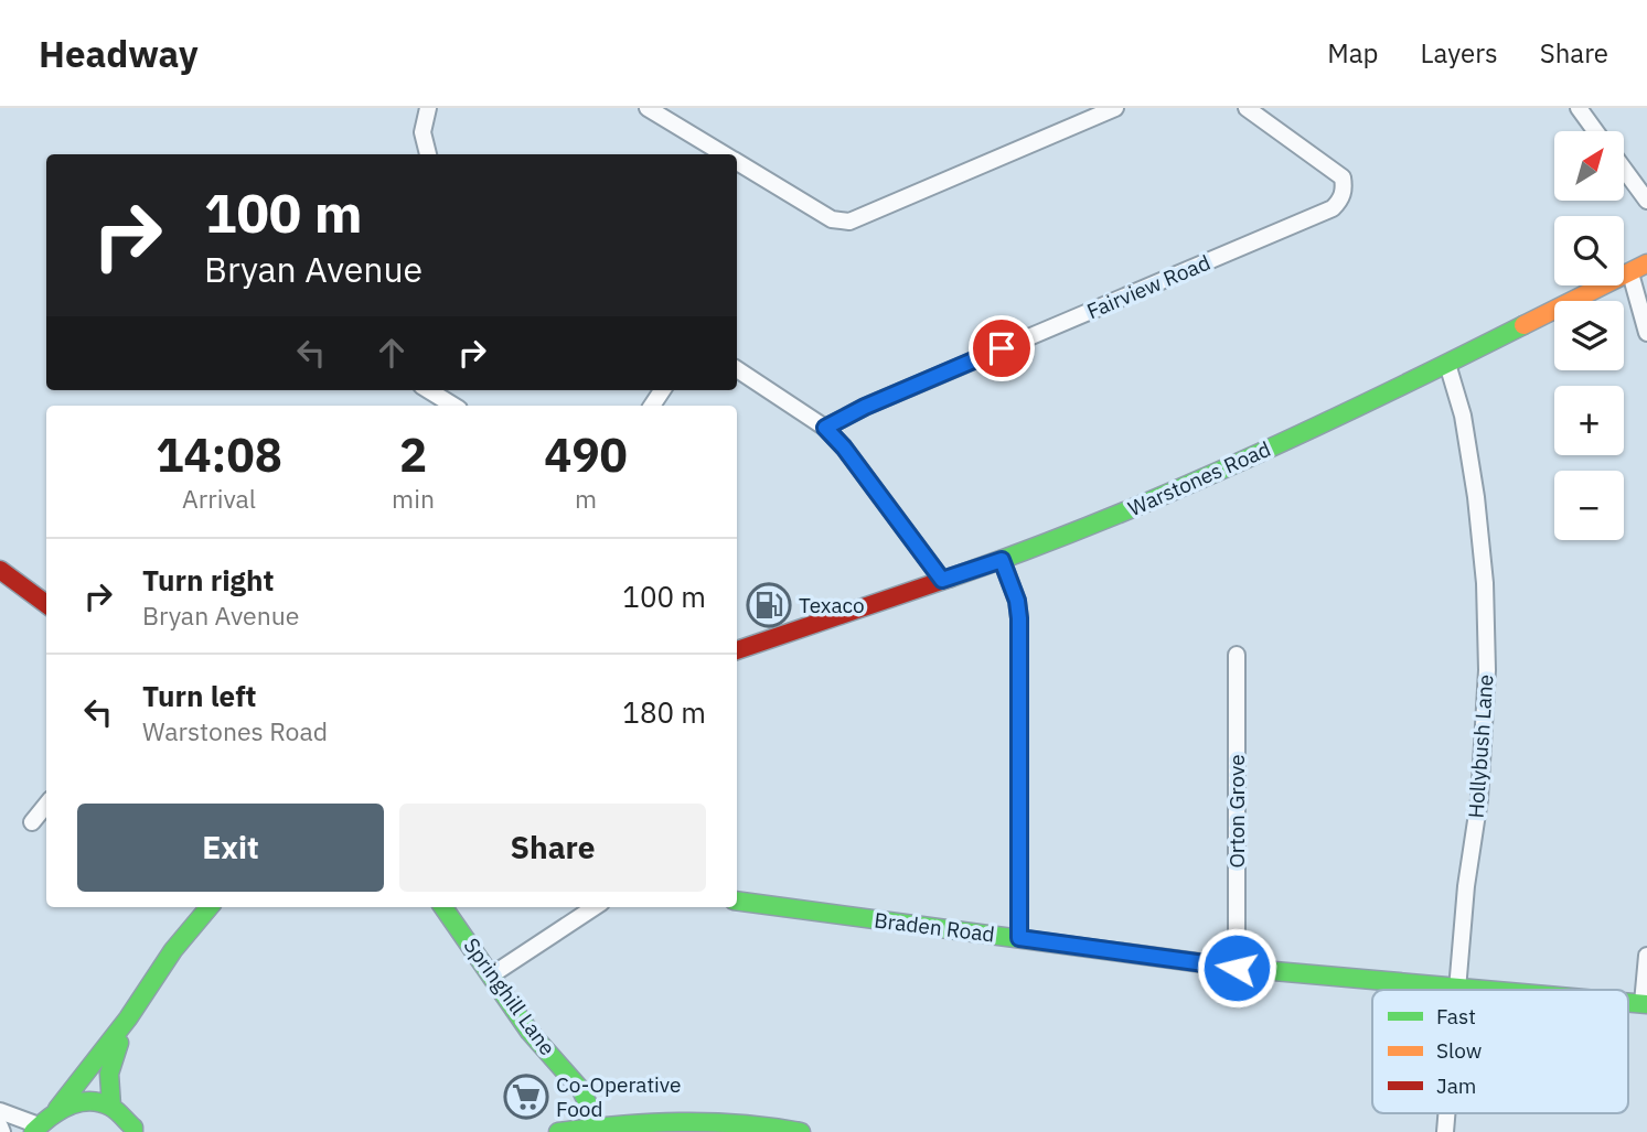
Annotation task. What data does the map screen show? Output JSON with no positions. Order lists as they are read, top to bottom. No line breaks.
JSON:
{"streets":{"main road":["Warstones Road","Braden Road","Springhill Lane"],"street":["Fairview Road","Hollybush Lane","Orton Grove"]},"crossings":[["Warstones Road","Hollybush Lane"],["Hollybush Lane","Braden Road"],["Orton Grove","Braden Road"]],"places":{"fuel station":["Texaco"],"supermarket":["Co-Operative Food"]},"legend":["Fast","Slow","Jam"],"north":"top right","page":{"header":"Headway","nav":["Map","Layers","Share"],"map_buttons":["+","−"],"turn":["100 m","Bryan Avenue"],"eta":["14:08","Arrival","2","min","490","m"],"list":[{"name":"Turn right","note":"Bryan Avenue","value":"100 m"},{"name":"Turn left","note":"Warstones Road","value":"180 m"}],"buttons":["Exit","Share"]}}
